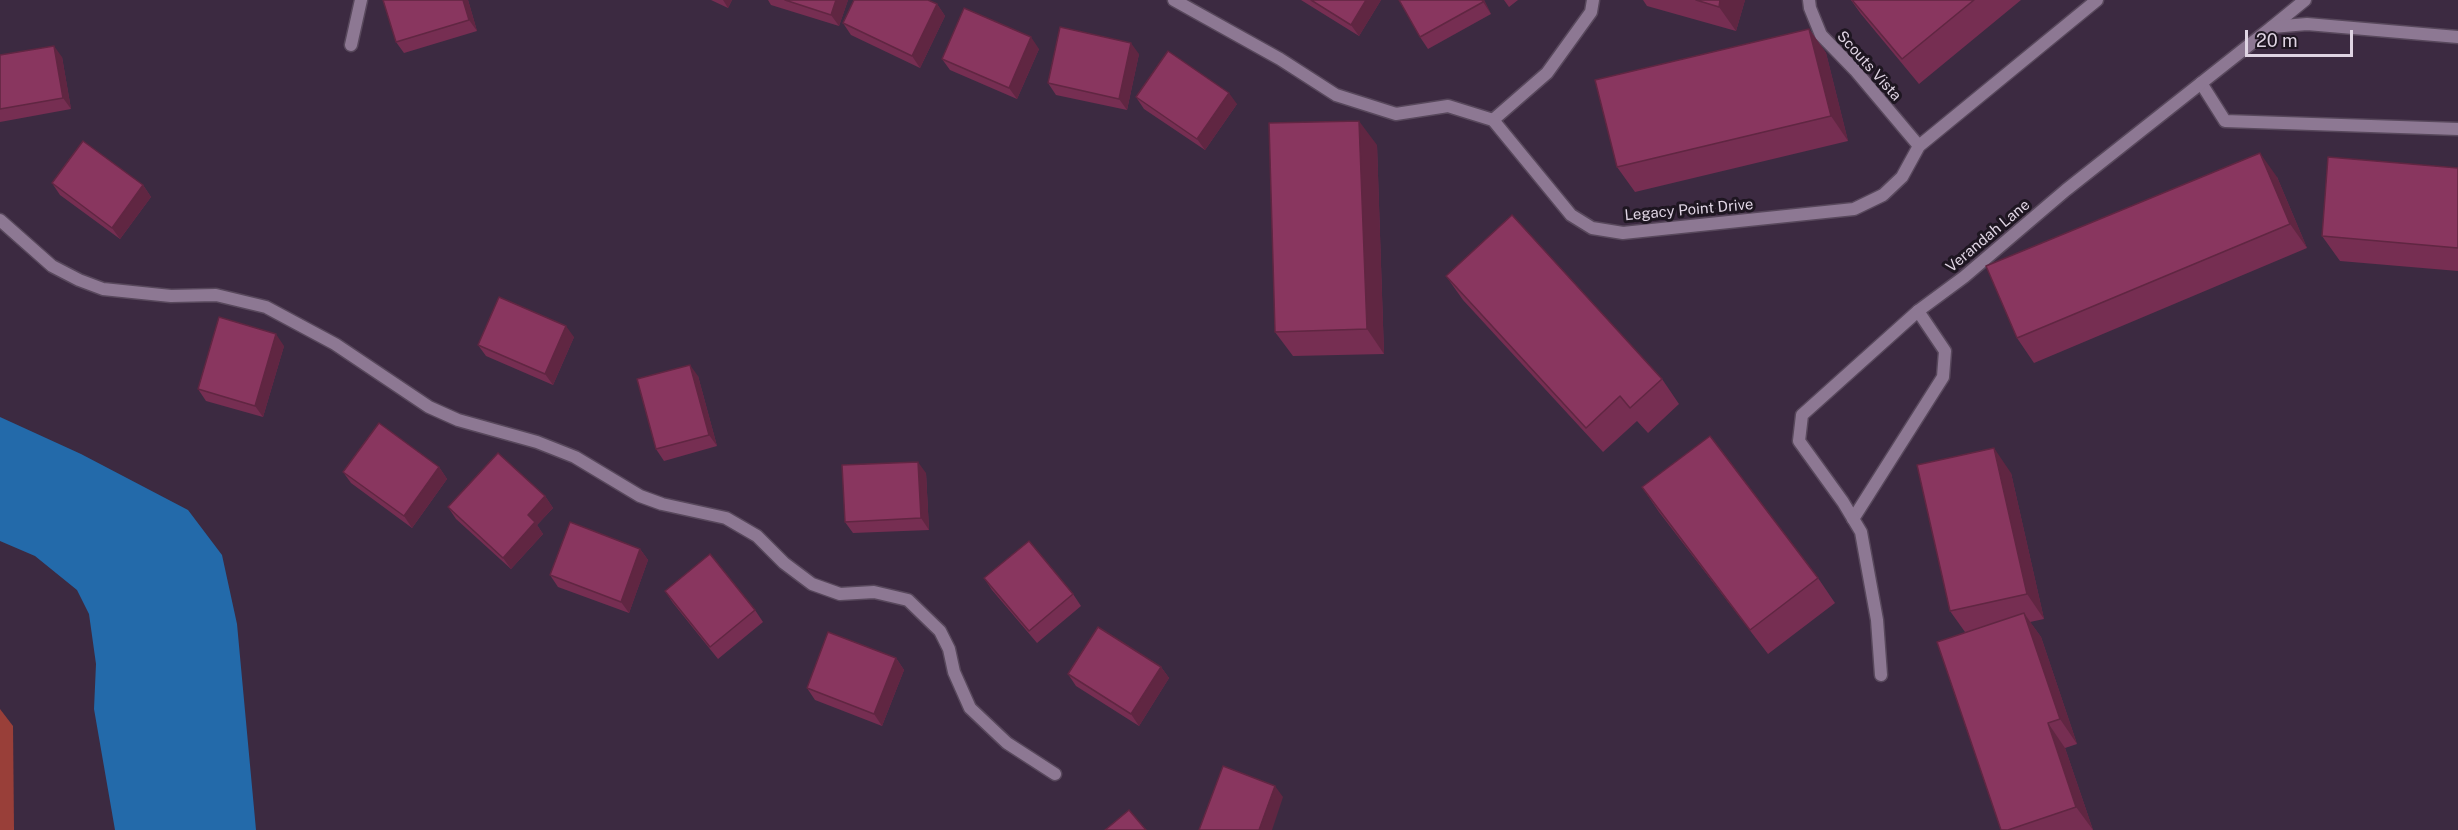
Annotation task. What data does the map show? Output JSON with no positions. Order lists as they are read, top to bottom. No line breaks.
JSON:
{"streets":{"street":["Scouts Vista","Legacy Point Drive","Verandah Lane"]},"crossings":[["Scouts Vista","Legacy Point Drive"]],"scale_bar":"20 m"}
